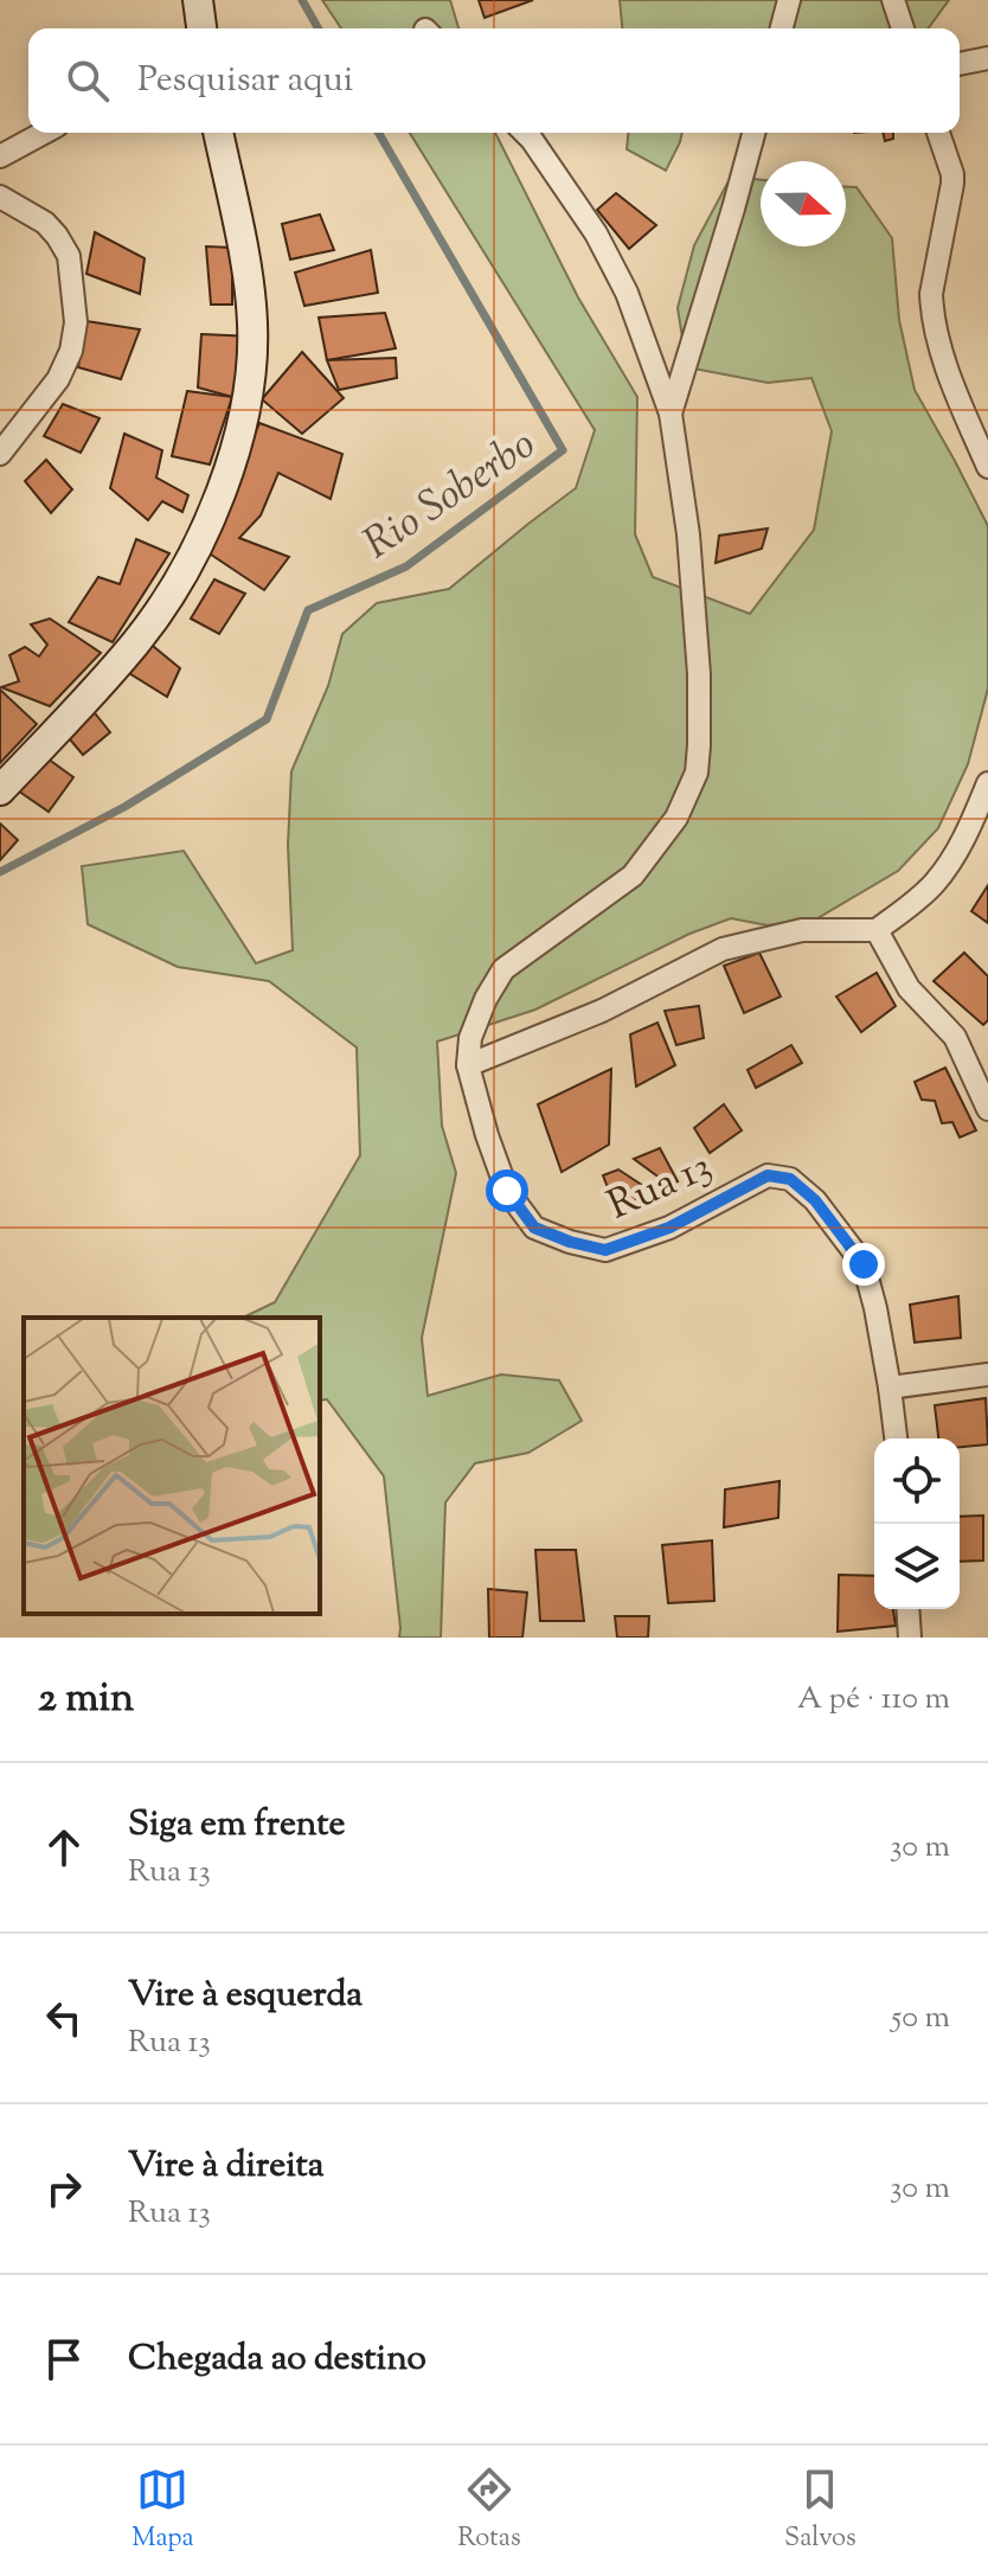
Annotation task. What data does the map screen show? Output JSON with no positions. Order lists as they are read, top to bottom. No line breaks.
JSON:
{"streets":{"street":["Rua 13"]},"water":["Rio Soberbo"],"north":"right","page":{"search":"Pesquisar aqui","heading":["2 min","A pé · 110 m"],"list":[["Siga em frente","Rua 13","30 m"],["Vire à esquerda","Rua 13","50 m"],["Vire à direita","Rua 13","30 m"],"Chegada ao destino"],"nav":["Mapa","Rotas","Salvos"]}}
